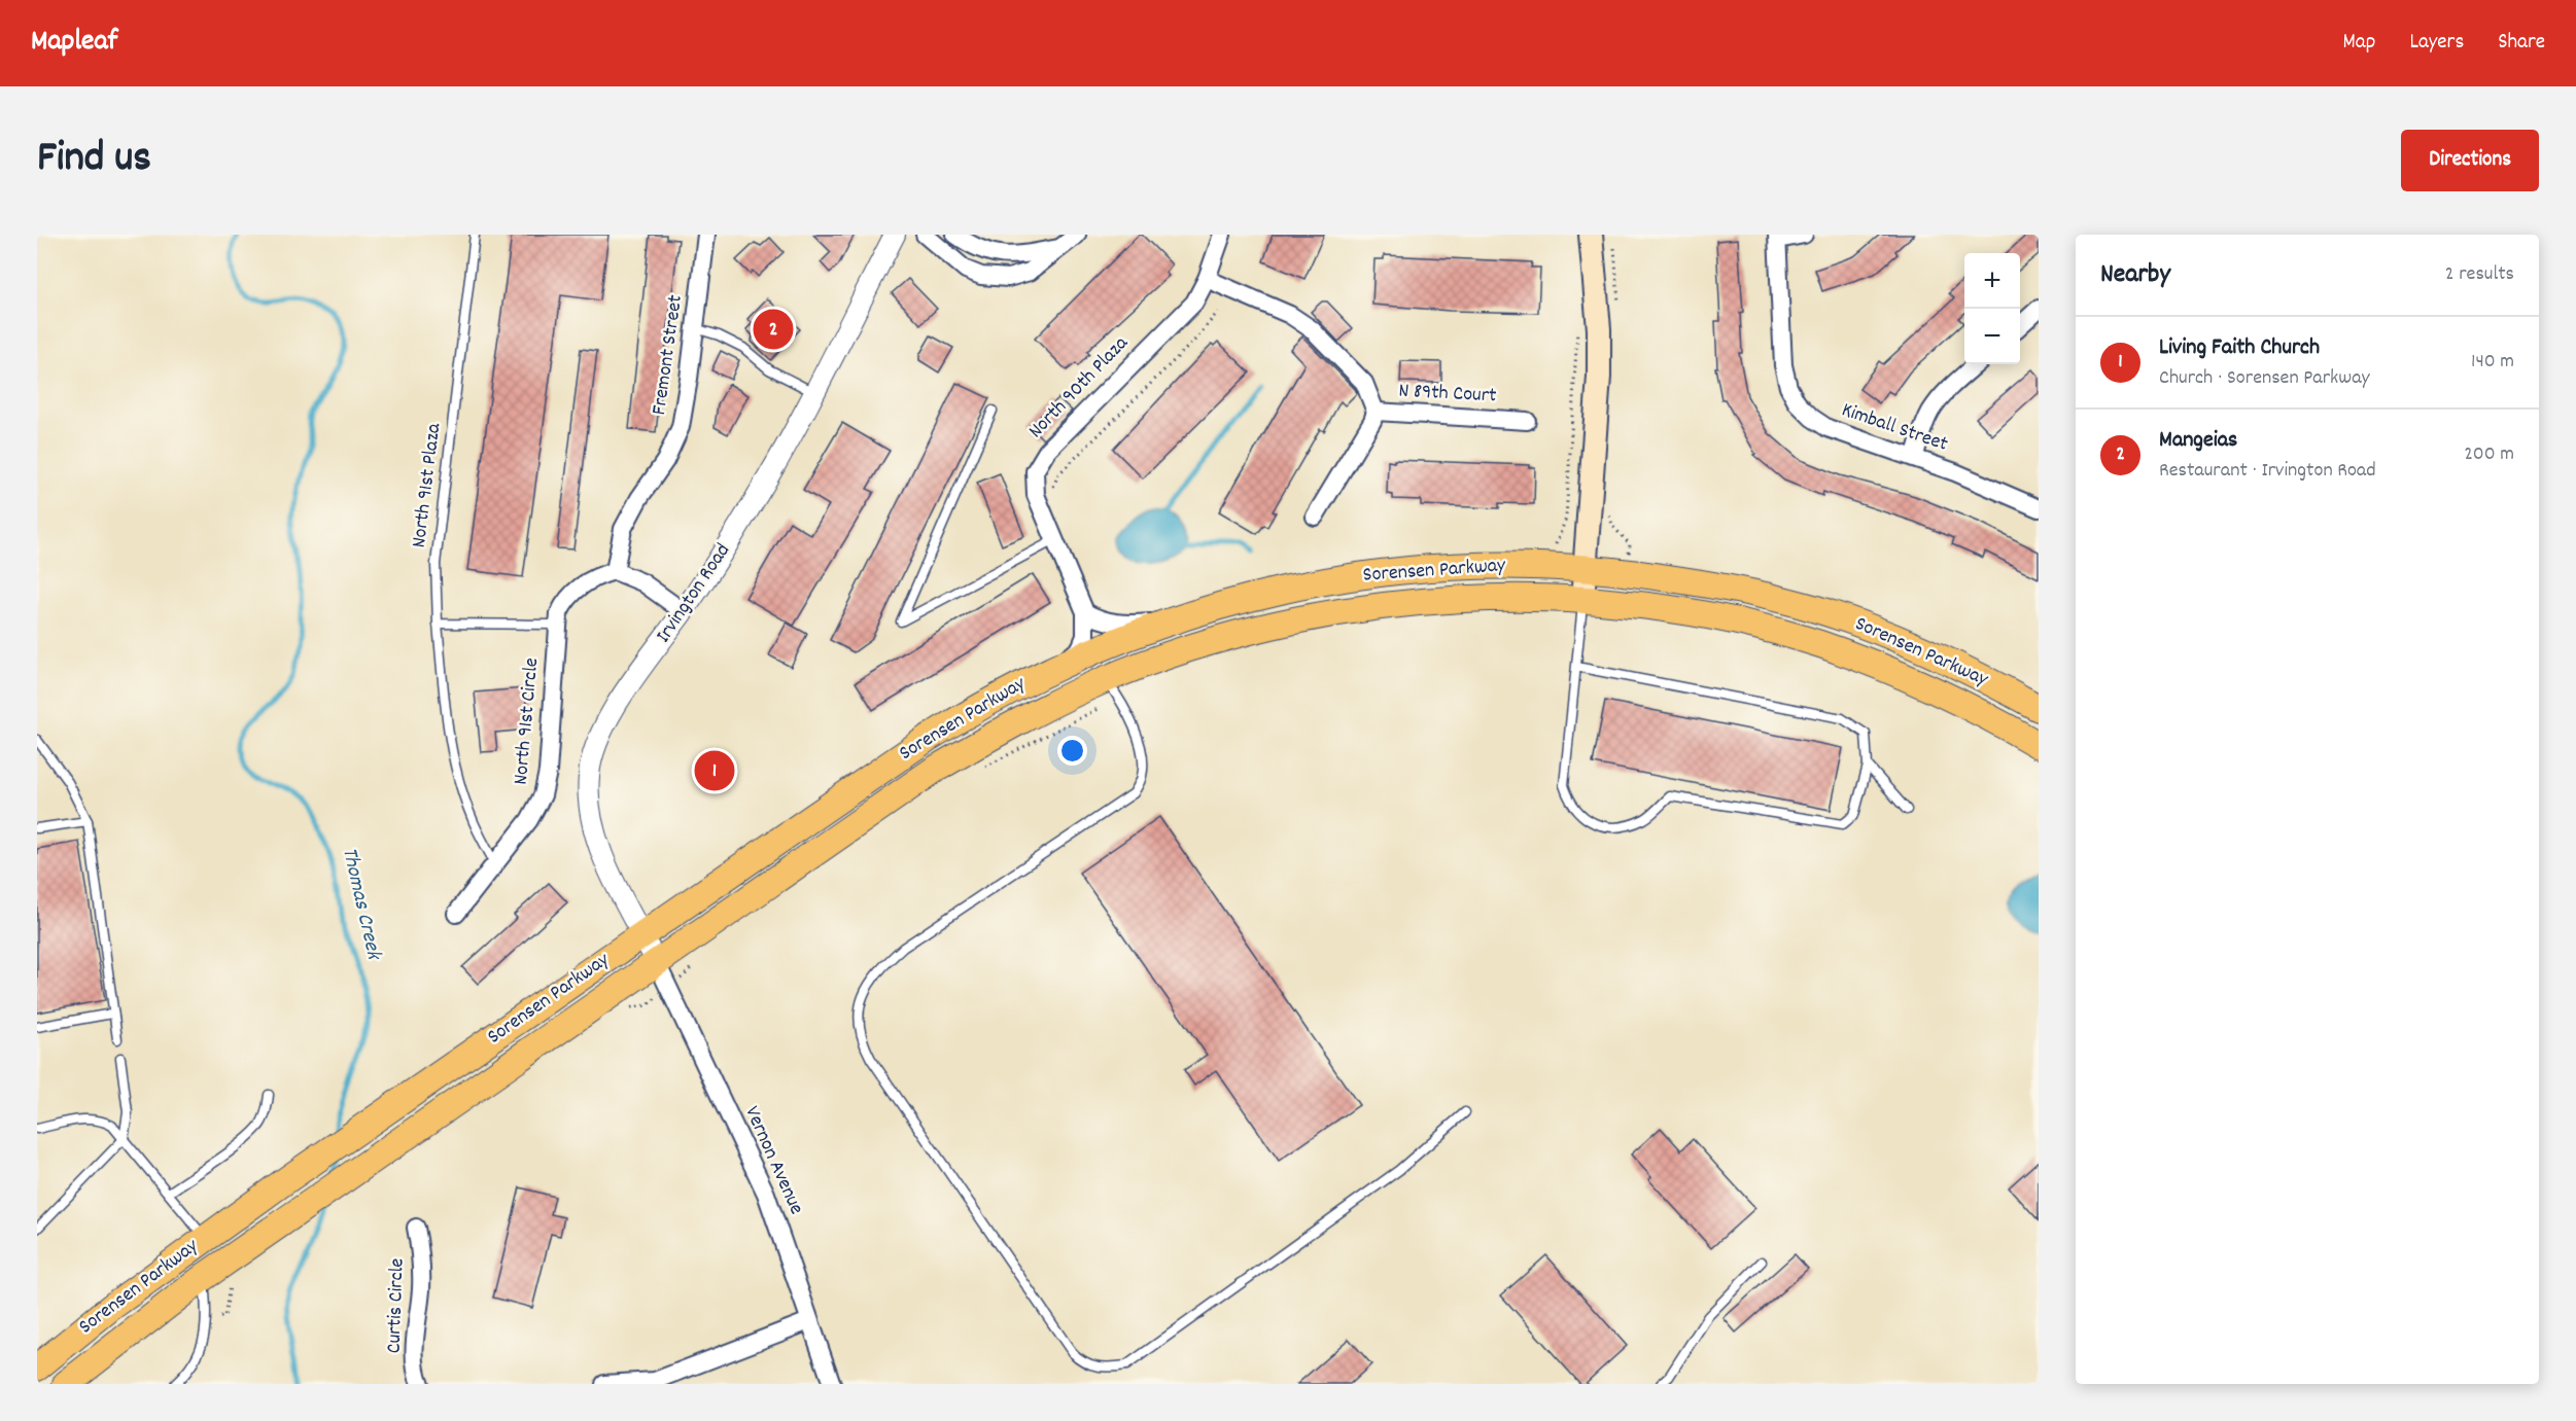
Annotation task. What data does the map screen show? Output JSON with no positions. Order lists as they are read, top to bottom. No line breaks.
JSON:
{"streets":{"main road":["Sorensen Parkway"],"street":["Fremont Street","North 90th Plaza","N 89th Court","Kimball Street","Irvington Road","North 91st Circle","Vernon Avenue","Curtis Circle"],"lane":["North 91st Plaza"]},"crossings":[["Fremont Street","North 91st Circle"],["North 91st Plaza","North 91st Circle"],["Sorensen Parkway","Irvington Road"],["Sorensen Parkway","Vernon Avenue"],["Irvington Road","Vernon Avenue"]],"water":["Thomas Creek"],"page":{"header":"Mapleaf","nav":["Map","Layers","Share"],"title":"Find us","buttons":"Directions","heading":["Nearby","2 results"],"map_buttons":["+","−"],"pins":["2","1"],"list":[{"mark":"1","name":"Living Faith Church","note":"Church · Sorensen Parkway","value":"140 m"},{"mark":"2","name":"Mangeias","note":"Restaurant · Irvington Road","value":"200 m"}]}}
